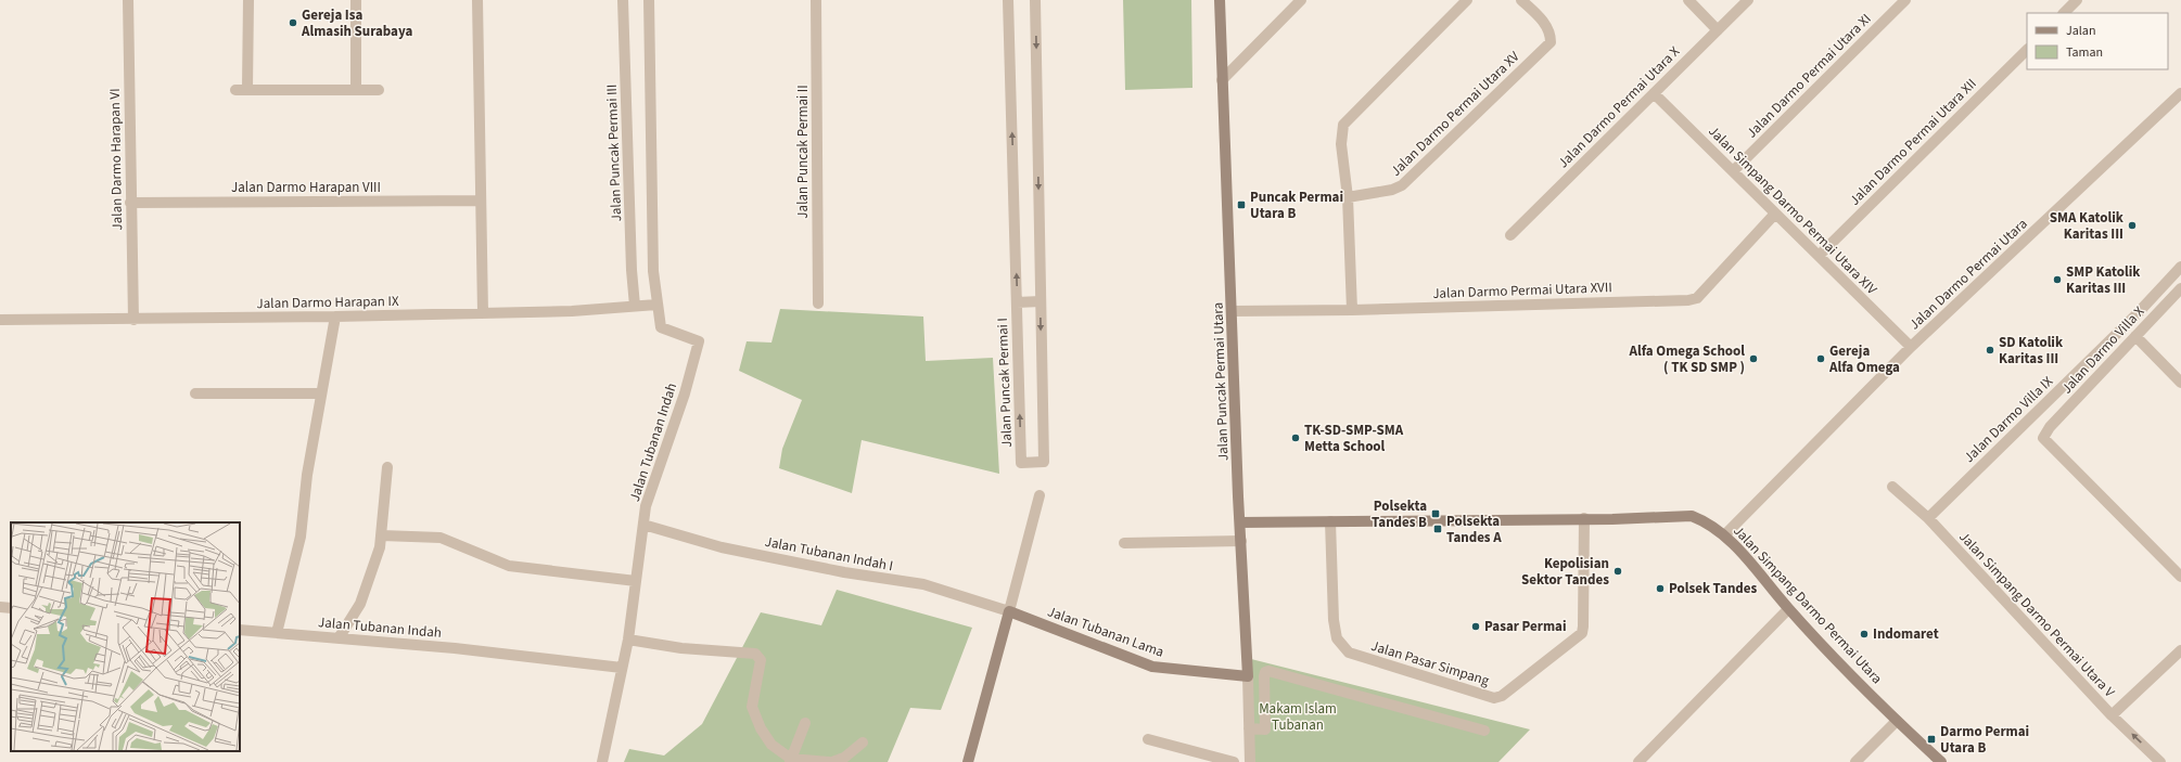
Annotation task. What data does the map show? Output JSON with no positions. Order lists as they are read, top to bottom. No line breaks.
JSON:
{"streets":{"street":["Jalan Darmo Permai Utara XI","Jalan Darmo Permai Utara X","Jalan Darmo Permai Utara XV","Jalan Darmo Permai Utara XII","Jalan Puncak Permai II","Jalan Puncak Permai III","Jalan Darmo Harapan VI","Jalan Darmo Harapan VIII","Jalan Simpang Darmo Permai Utara XIV","Jalan Darmo Permai Utara","Jalan Darmo Permai Utara XVII","Jalan Darmo Harapan IX","Jalan Darmo Villa X","Jalan Puncak Permai Utara","Jalan Puncak Permai I","Jalan Darmo Villa IX","Jalan Tubanan Indah","Jalan Tubanan Indah I","Jalan Simpang Darmo Permai Utara","Jalan Simpang Darmo Permai Utara V","Jalan Tubanan Lama","Jalan Pasar Simpang"]},"crossings":[["Jalan Darmo Permai Utara XI","Jalan Simpang Darmo Permai Utara XIV"],["Jalan Darmo Permai Utara X","Jalan Simpang Darmo Permai Utara XIV"],["Jalan Darmo Permai Utara XII","Jalan Simpang Darmo Permai Utara XIV"],["Jalan Puncak Permai III","Jalan Darmo Harapan IX"],["Jalan Darmo Harapan VI","Jalan Darmo Harapan VIII"],["Jalan Darmo Harapan VI","Jalan Darmo Harapan IX"],["Jalan Simpang Darmo Permai Utara XIV","Jalan Darmo Permai Utara"],["Jalan Simpang Darmo Permai Utara XIV","Jalan Darmo Permai Utara XVII"],["Jalan Darmo Permai Utara","Jalan Simpang Darmo Permai Utara"],["Jalan Darmo Permai Utara XVII","Jalan Puncak Permai Utara"],["Jalan Darmo Harapan IX","Jalan Tubanan Indah"],["Jalan Puncak Permai Utara","Jalan Simpang Darmo Permai Utara"],["Jalan Puncak Permai Utara","Jalan Tubanan Lama"],["Jalan Darmo Villa IX","Jalan Simpang Darmo Permai Utara V"],["Jalan Tubanan Indah","Jalan Tubanan Indah I"],["Jalan Tubanan Indah I","Jalan Tubanan Lama"],["Jalan Simpang Darmo Permai Utara","Jalan Pasar Simpang"]],"parks":["Makam Islam Tubanan"],"places":{"other":["Gereja Isa Almasih Surabaya","SMA Katolik Karitas III","SMP Katolik Karitas III","SD Katolik Karitas III","Alfa Omega School ( TK SD SMP )","Gereja Alfa Omega","TK-SD-SMP-SMA Metta School","Kepolisian Sektor Tandes","Polsek Tandes","Pasar Permai","Indomaret"],"transit":["Puncak Permai Utara B","Polsekta Tandes B","Polsekta Tandes A","Darmo Permai Utara B"]},"legend":["Jalan","Taman"]}
